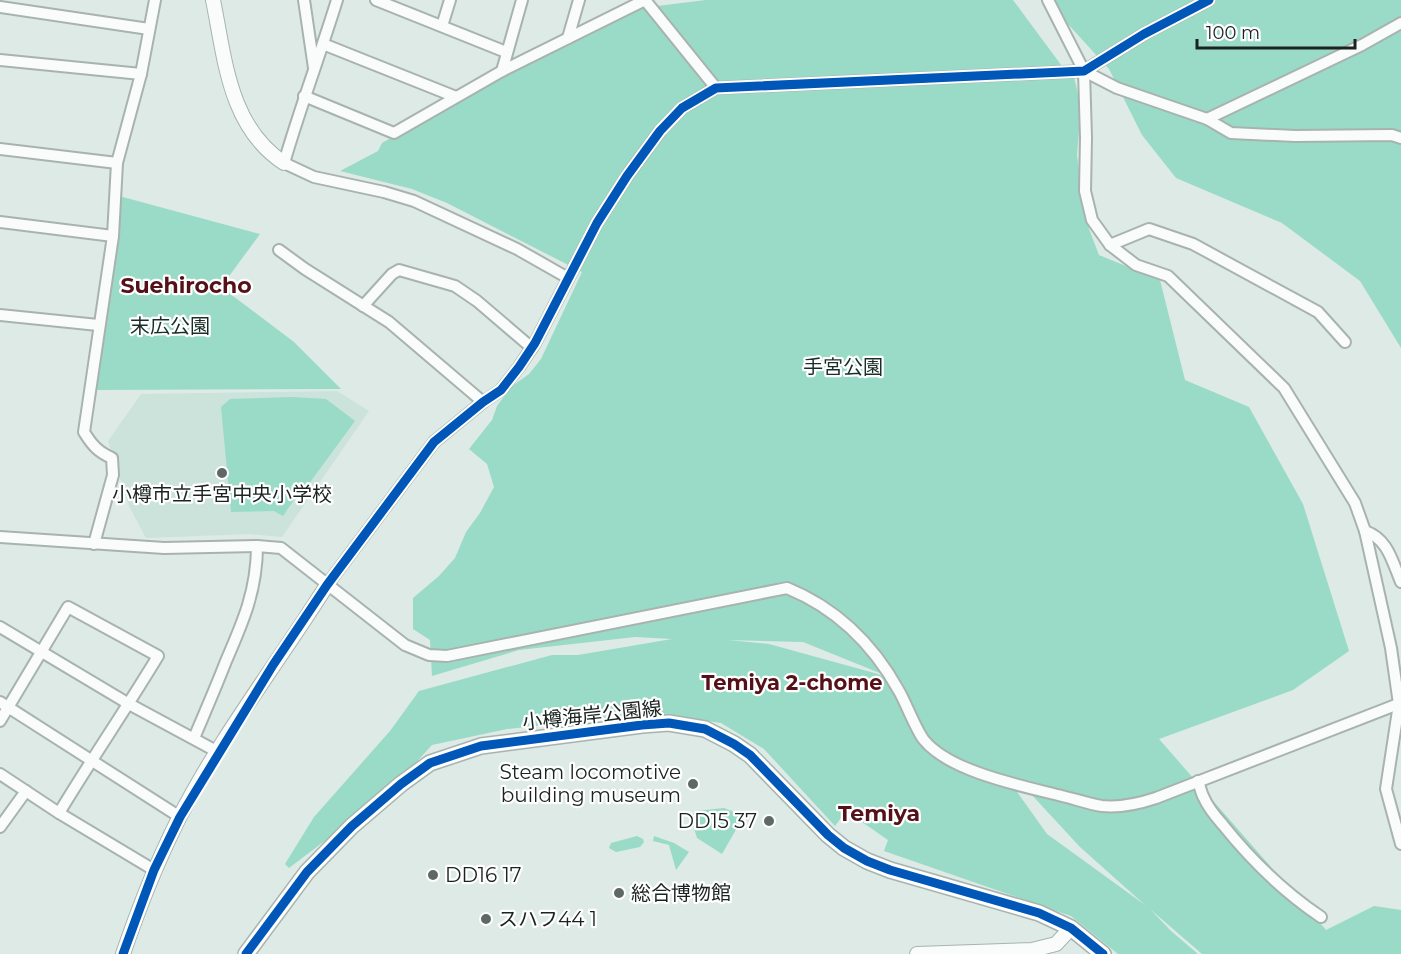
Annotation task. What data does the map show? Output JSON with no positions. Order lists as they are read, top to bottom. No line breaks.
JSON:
{"streets":{"main road":["小樽海岸公園線"]},"districts":["Suehirocho","Temiya 2-chome","Temiya"],"parks":["末広公園","手宮公園"],"places":["小樽市立手宮中央小学校","Steam locomotive building museum","DD15 37","DD16 17","総合博物館","スハフ44 1"],"scale_bar":"100 m"}
